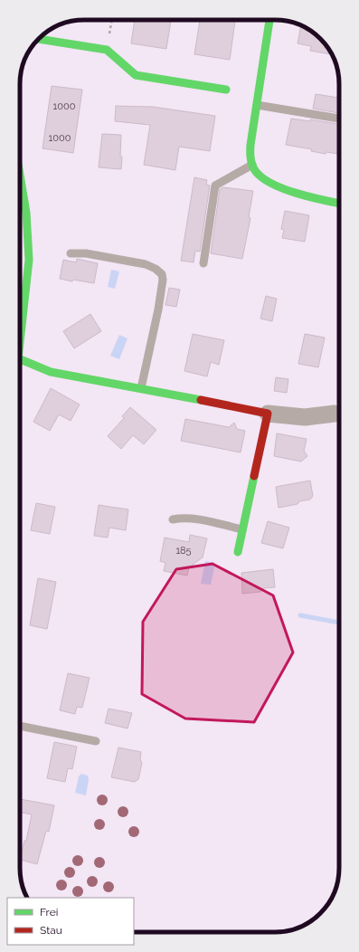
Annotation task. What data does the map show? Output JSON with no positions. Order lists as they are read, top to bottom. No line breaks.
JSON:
{"house_numbers":["1000","1000","185"],"legend":["Frei","Stau"]}
